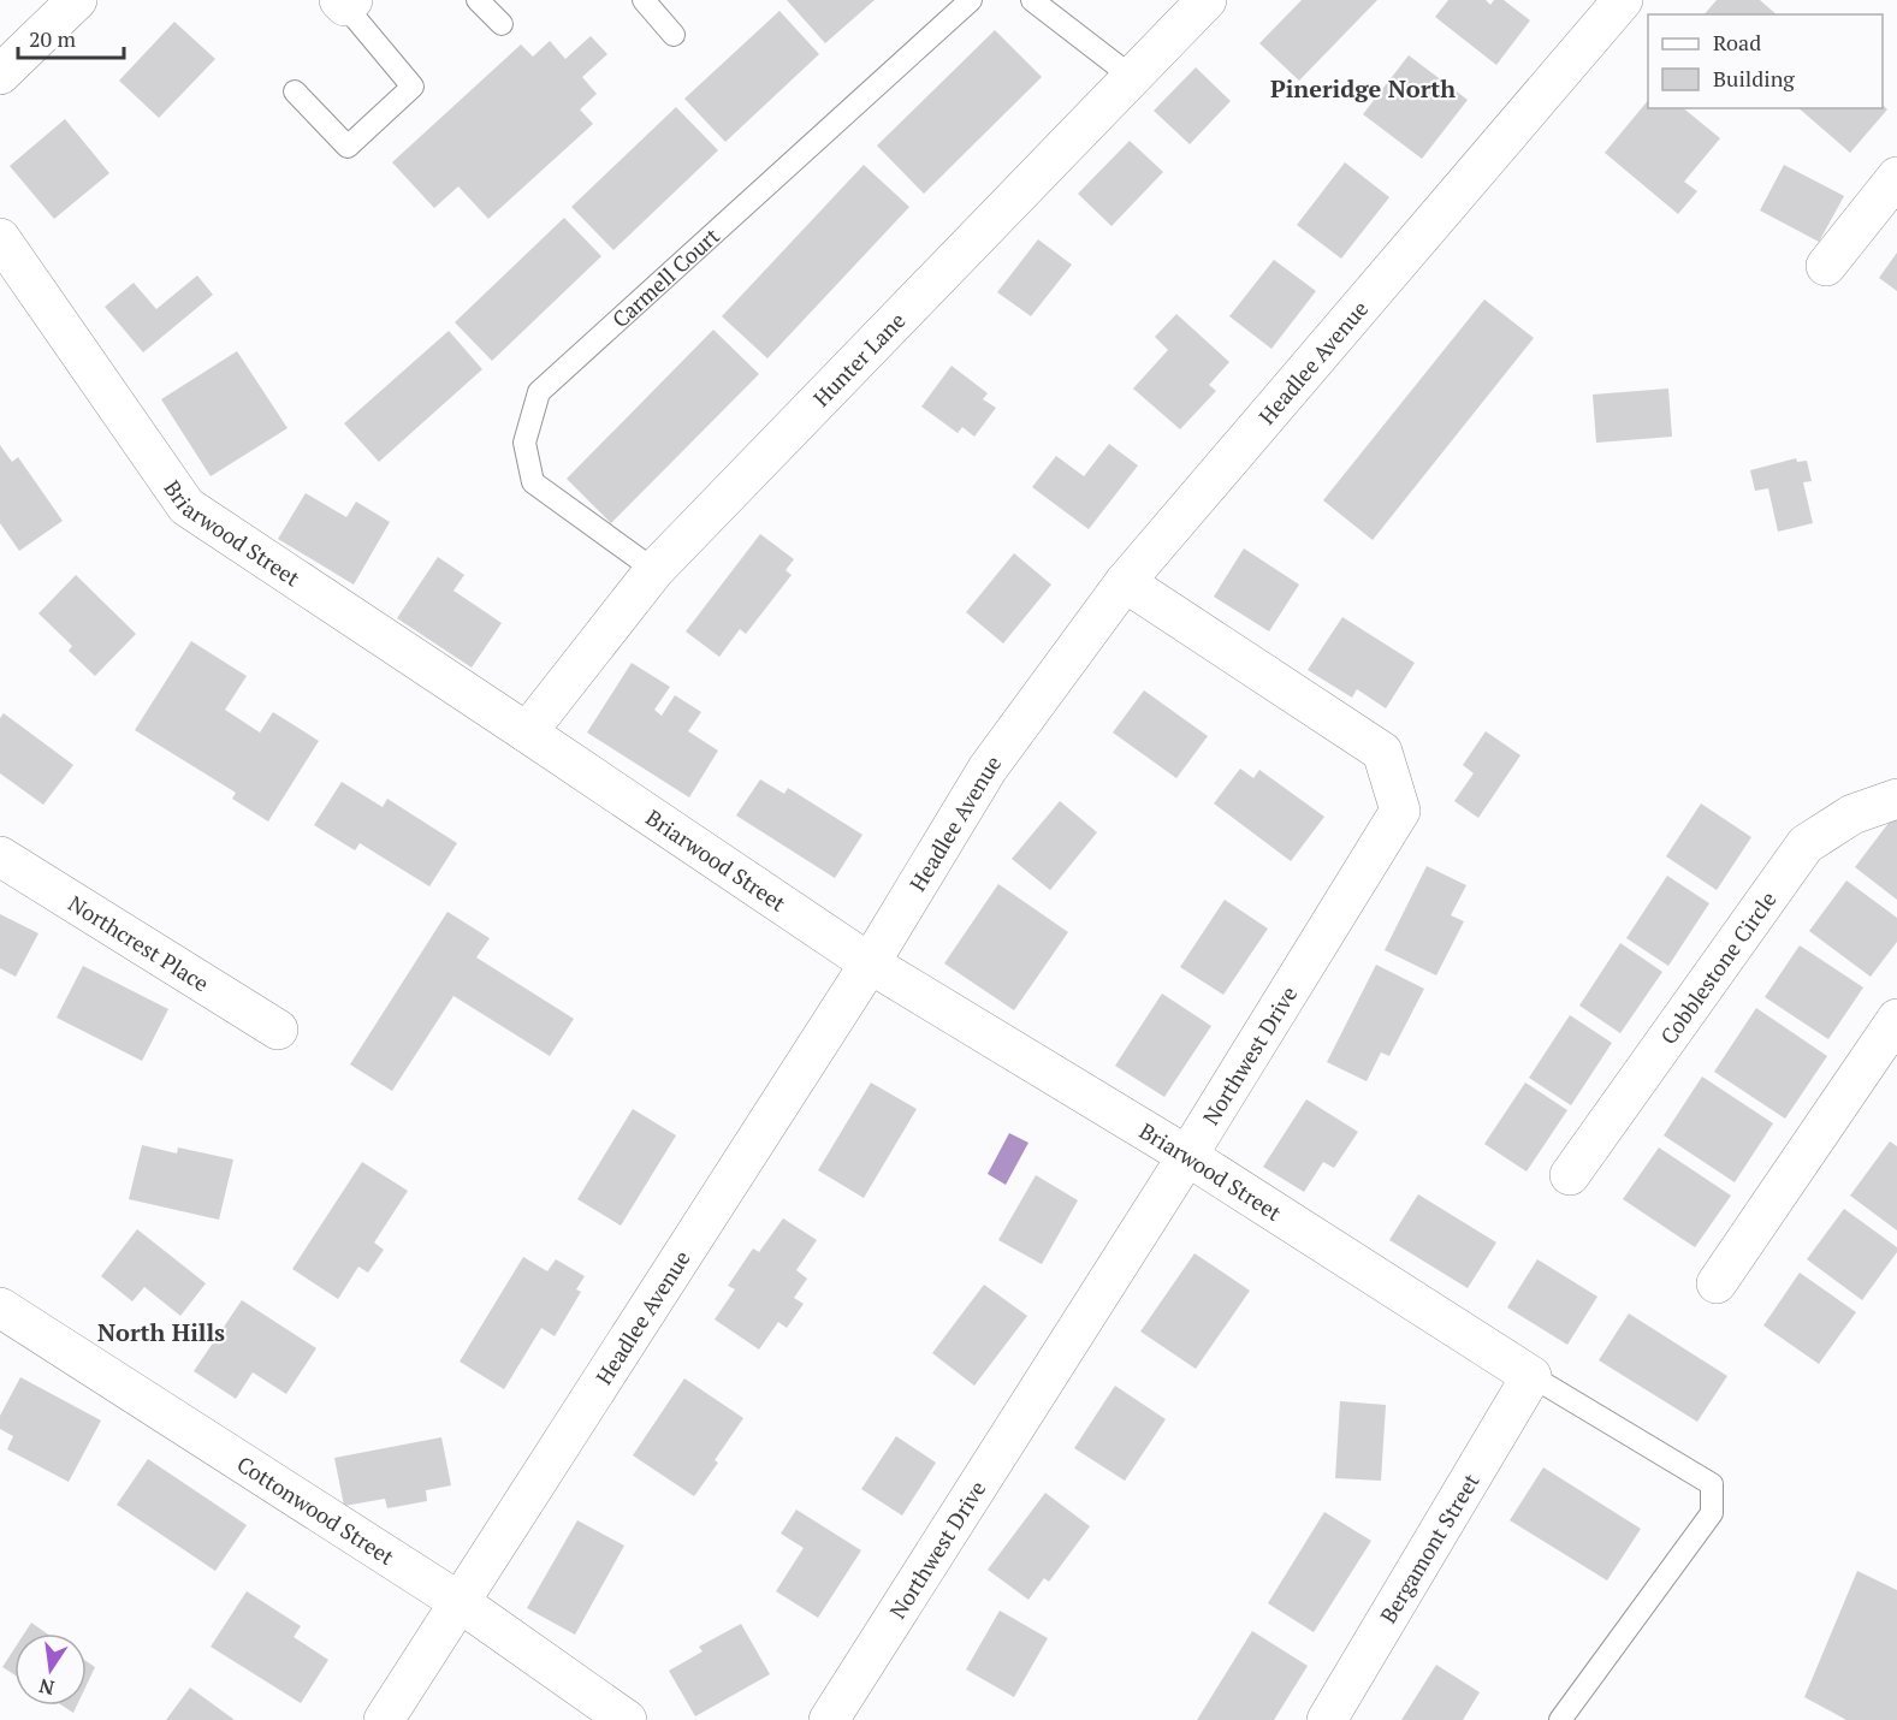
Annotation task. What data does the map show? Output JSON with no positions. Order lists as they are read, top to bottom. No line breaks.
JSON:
{"streets":{"street":["Hunter Lane","Headlee Avenue","Briarwood Street","Northcrest Place","Cobblestone Circle","Northwest Drive","Cottonwood Street","Bergamont Street"],"lane":["Carmell Court"]},"crossings":[["Carmell Court","Hunter Lane"],["Hunter Lane","Briarwood Street"],["Headlee Avenue","Briarwood Street"],["Headlee Avenue","Northwest Drive"],["Headlee Avenue","Cottonwood Street"],["Briarwood Street","Northwest Drive"],["Briarwood Street","Bergamont Street"]],"districts":["Pineridge North","North Hills"],"legend":["Road","Building"],"scale_bar":"20 m","north":"bottom"}
